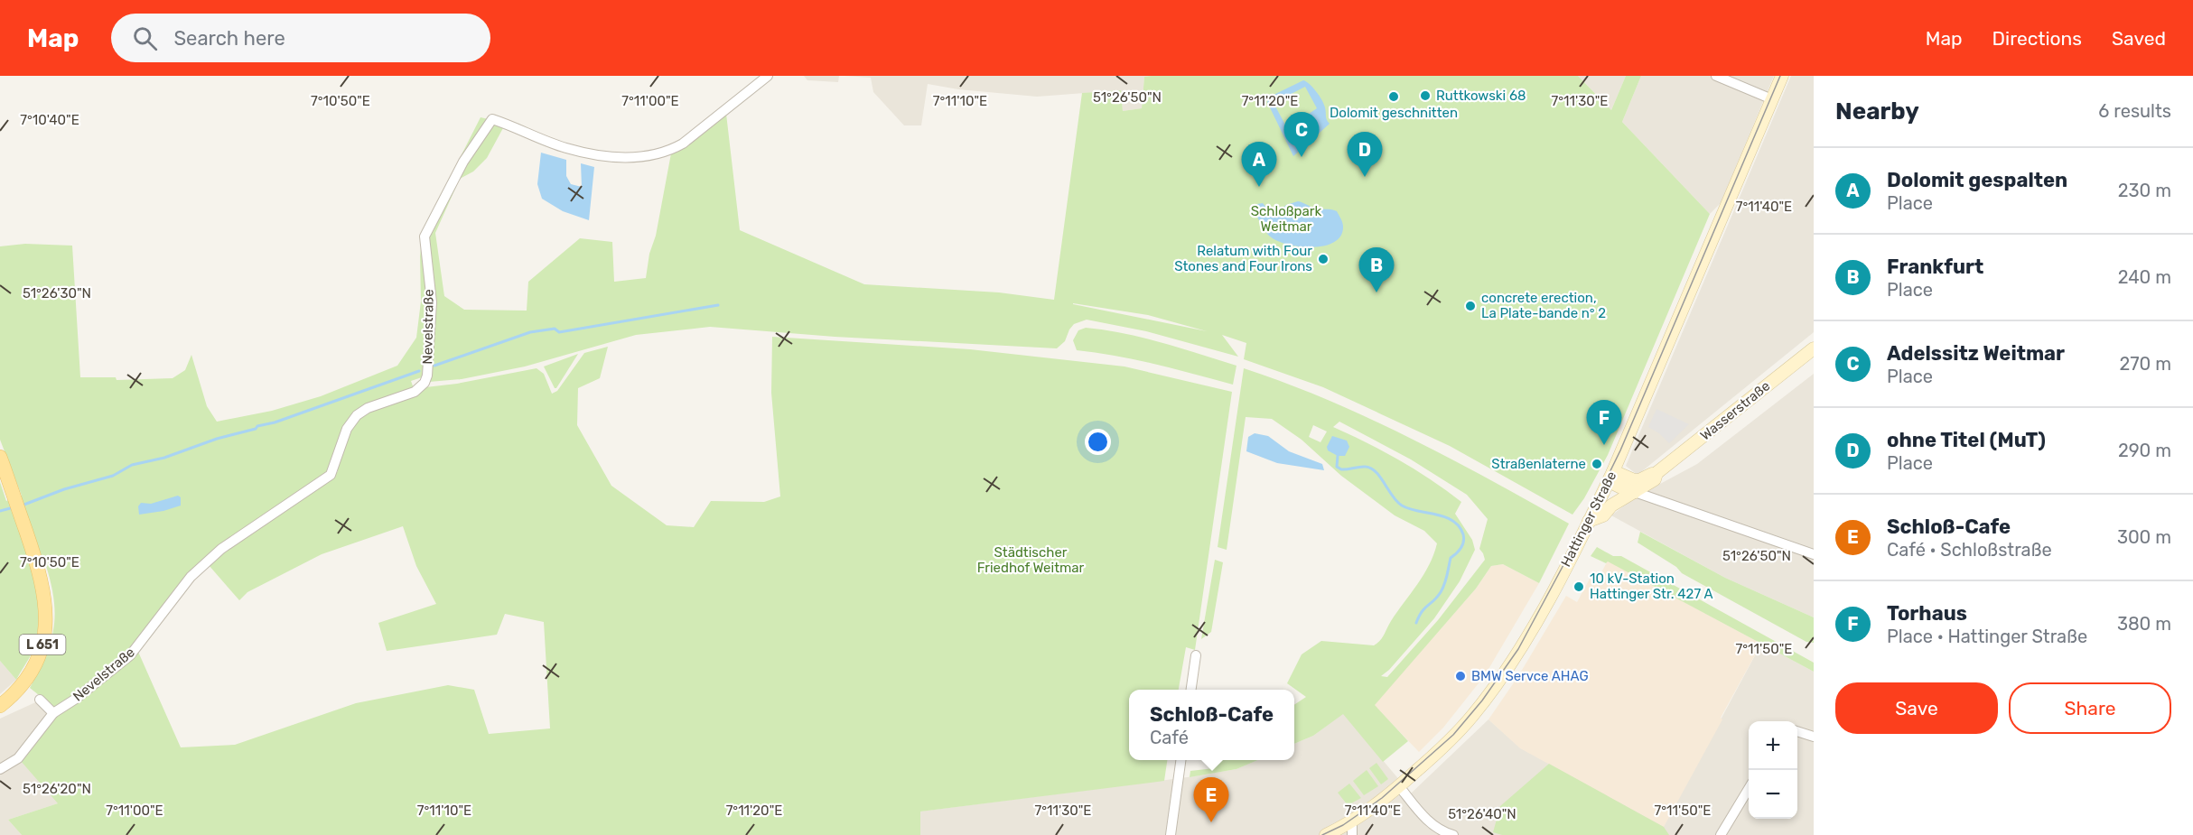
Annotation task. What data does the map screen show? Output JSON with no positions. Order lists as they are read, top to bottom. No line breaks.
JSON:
{"streets":{"main road":["Wasserstraße","Hattinger Straße","L 651"],"street":["Nevelstraße"]},"crossings":[["Wasserstraße","Hattinger Straße"]],"parks":["Schloßpark Weitmar","Städtischer Friedhof Weitmar"],"places":["Ruttkowski 68","Dolomit geschnitten","Relatum with Four Stones and Four Irons","concrete erection, La Plate-bande n° 2","Straßenlaterne","10 kV-Station Hattinger Str. 427 A","BMW Servce AHAG"],"page":{"header":"Map","search":"Search here","nav":["Map","Directions","Saved"],"heading":["Nearby","6 results"],"pins":["C","D","A","B","F","E"],"list":[{"mark":"A","name":"Dolomit gespalten","note":"Place","value":"230 m"},{"mark":"B","name":"Frankfurt","note":"Place","value":"240 m"},{"mark":"C","name":"Adelssitz Weitmar","note":"Place","value":"270 m"},{"mark":"D","name":"ohne Titel (MuT)","note":"Place","value":"290 m"},{"mark":"E","name":"Schloß-Cafe","note":"Café · Schloßstraße","value":"300 m"},{"mark":"F","name":"Torhaus","note":"Place · Hattinger Straße","value":"380 m"}],"buttons":["Save","Share"],"popup":["Schloß-Cafe","Café"],"map_buttons":["+","−"]},"coordinates":["51°26'50\"N","7°10'50\"E","7°11'00\"E","7°11'10\"E","7°11'20\"E","7°11'30\"E","7°10'40\"E","7°11'40\"E","51°26'30\"N","7°11'50\"E","51°26'20\"N","51°26'40\"N"]}
